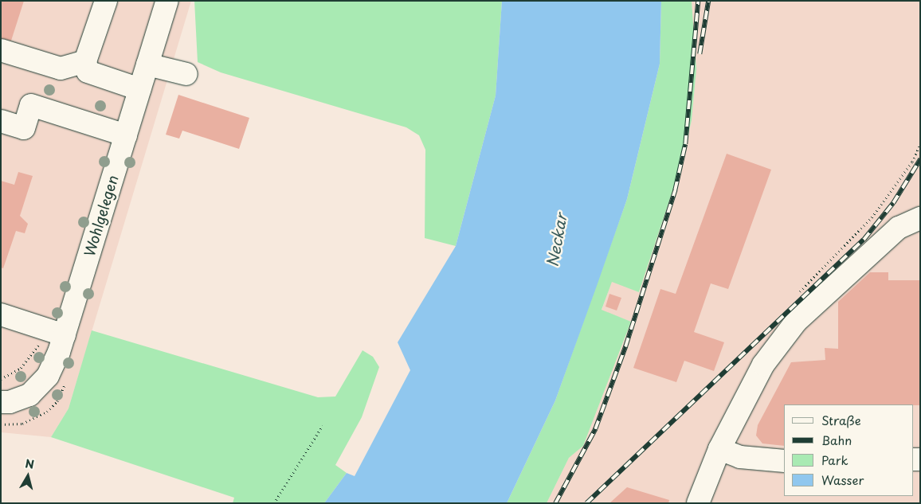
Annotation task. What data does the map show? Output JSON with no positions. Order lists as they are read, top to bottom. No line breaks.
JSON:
{"streets":{"street":["Wohlgelegen"]},"water":["Neckar"],"legend":["Straße","Bahn","Park","Wasser"],"north":"top"}
